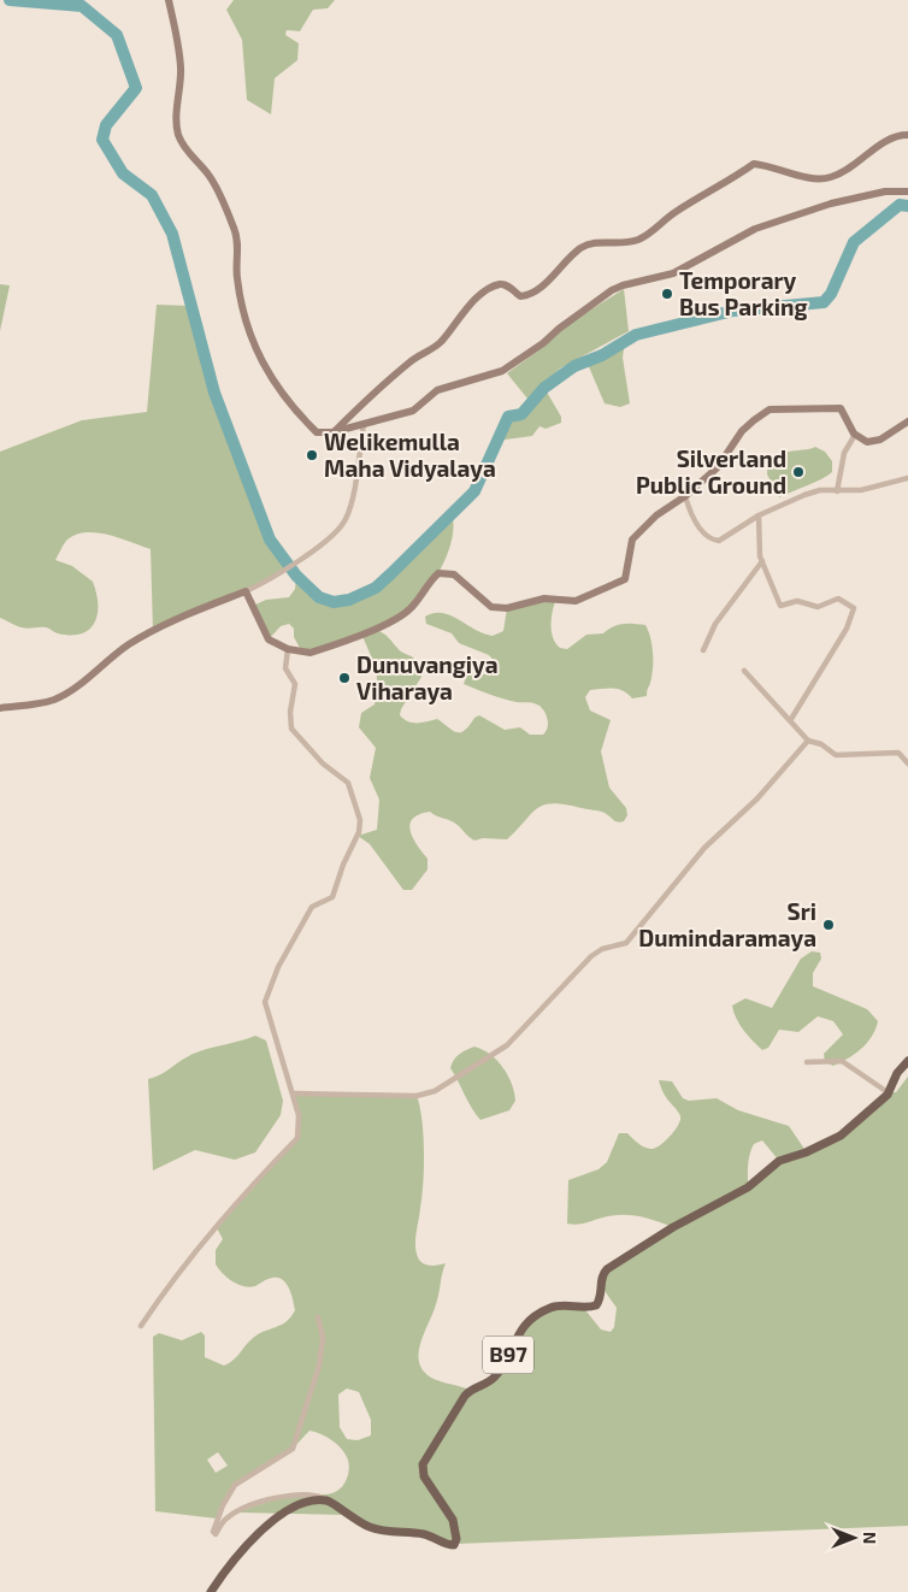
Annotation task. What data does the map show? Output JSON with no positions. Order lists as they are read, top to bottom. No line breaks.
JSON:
{"streets":{"main road":["B97"]},"places":["Temporary Bus Parking","Welikemulla Maha Vidyalaya","Silverland Public Ground","Dunuvangiya Viharaya","Sri Dumindaramaya"],"north":"right"}
